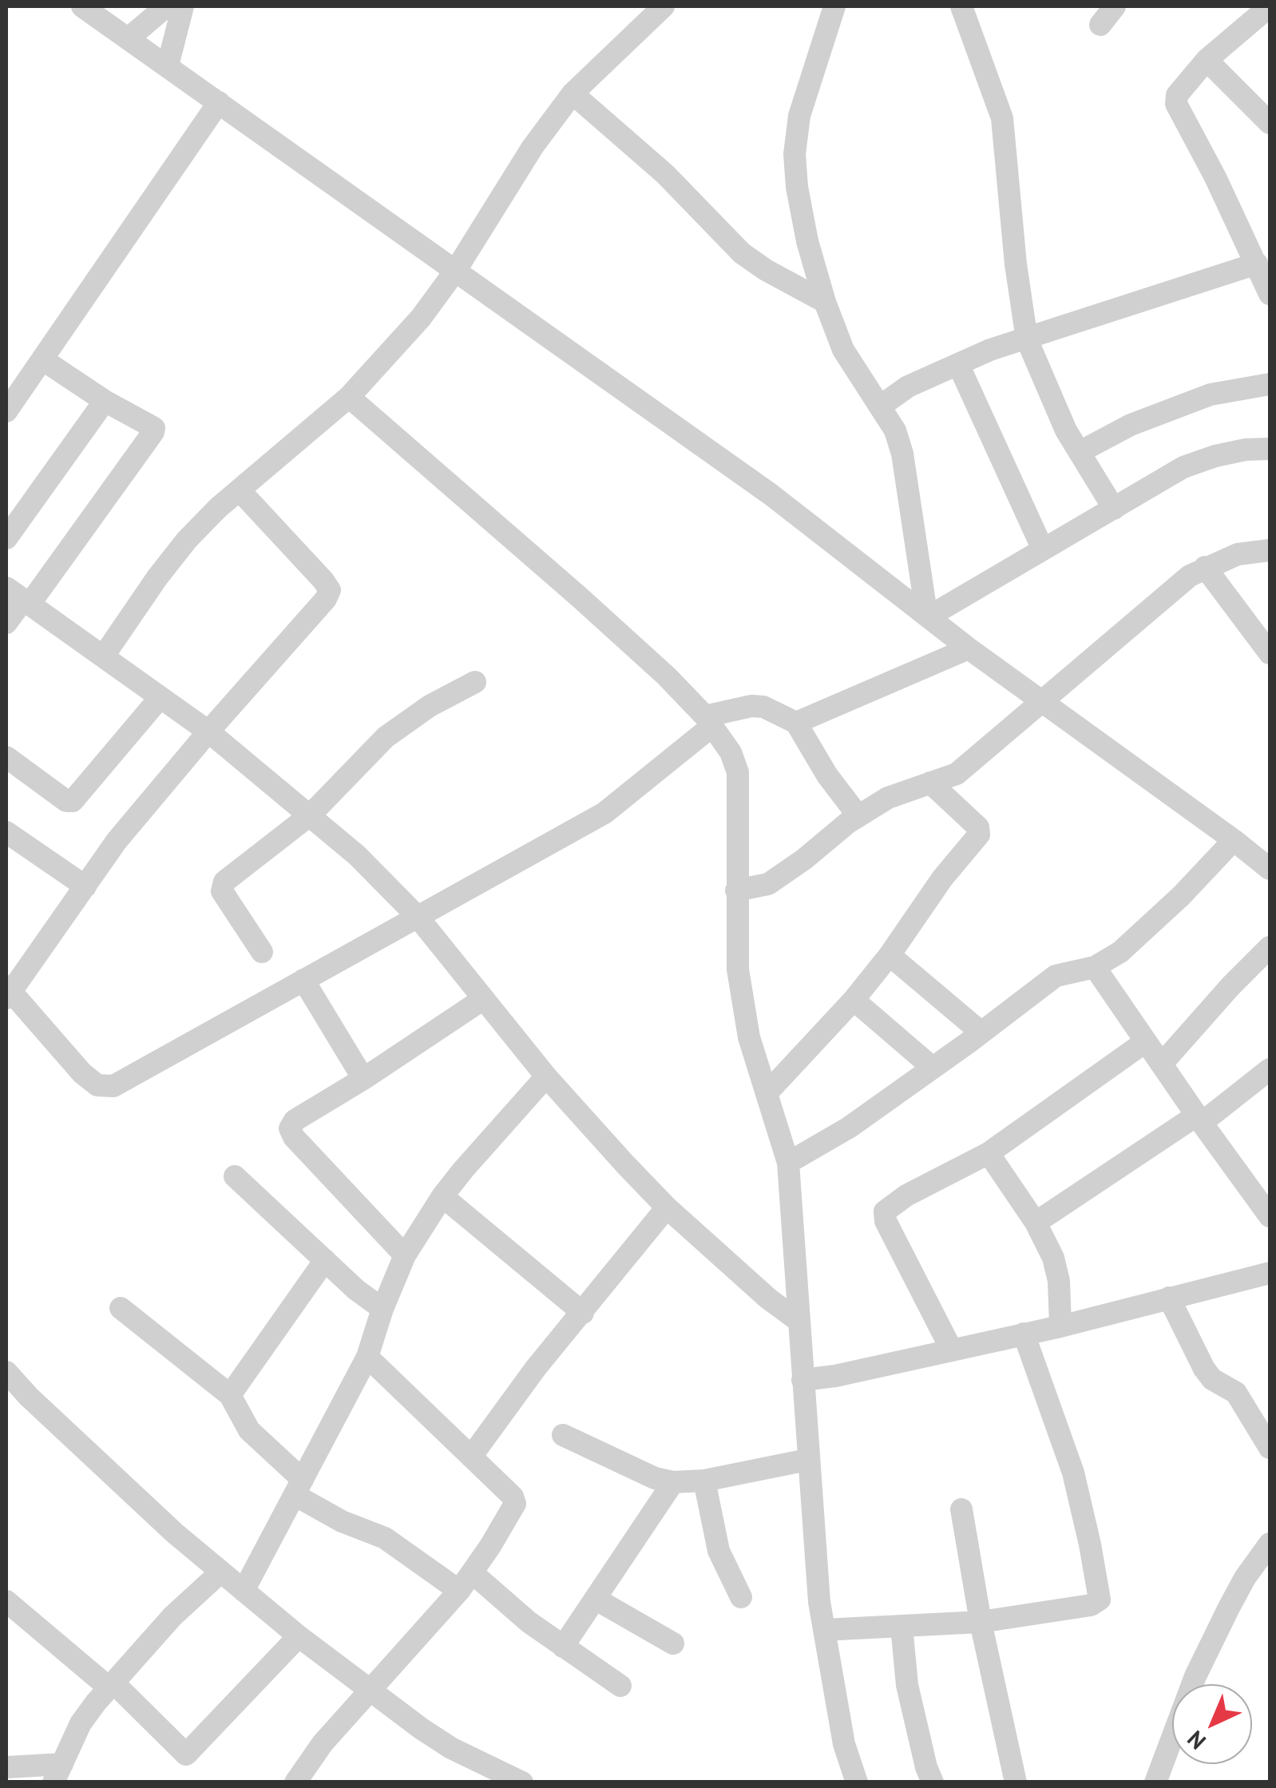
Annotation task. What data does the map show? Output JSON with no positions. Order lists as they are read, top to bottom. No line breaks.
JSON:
{"north":"bottom left"}
